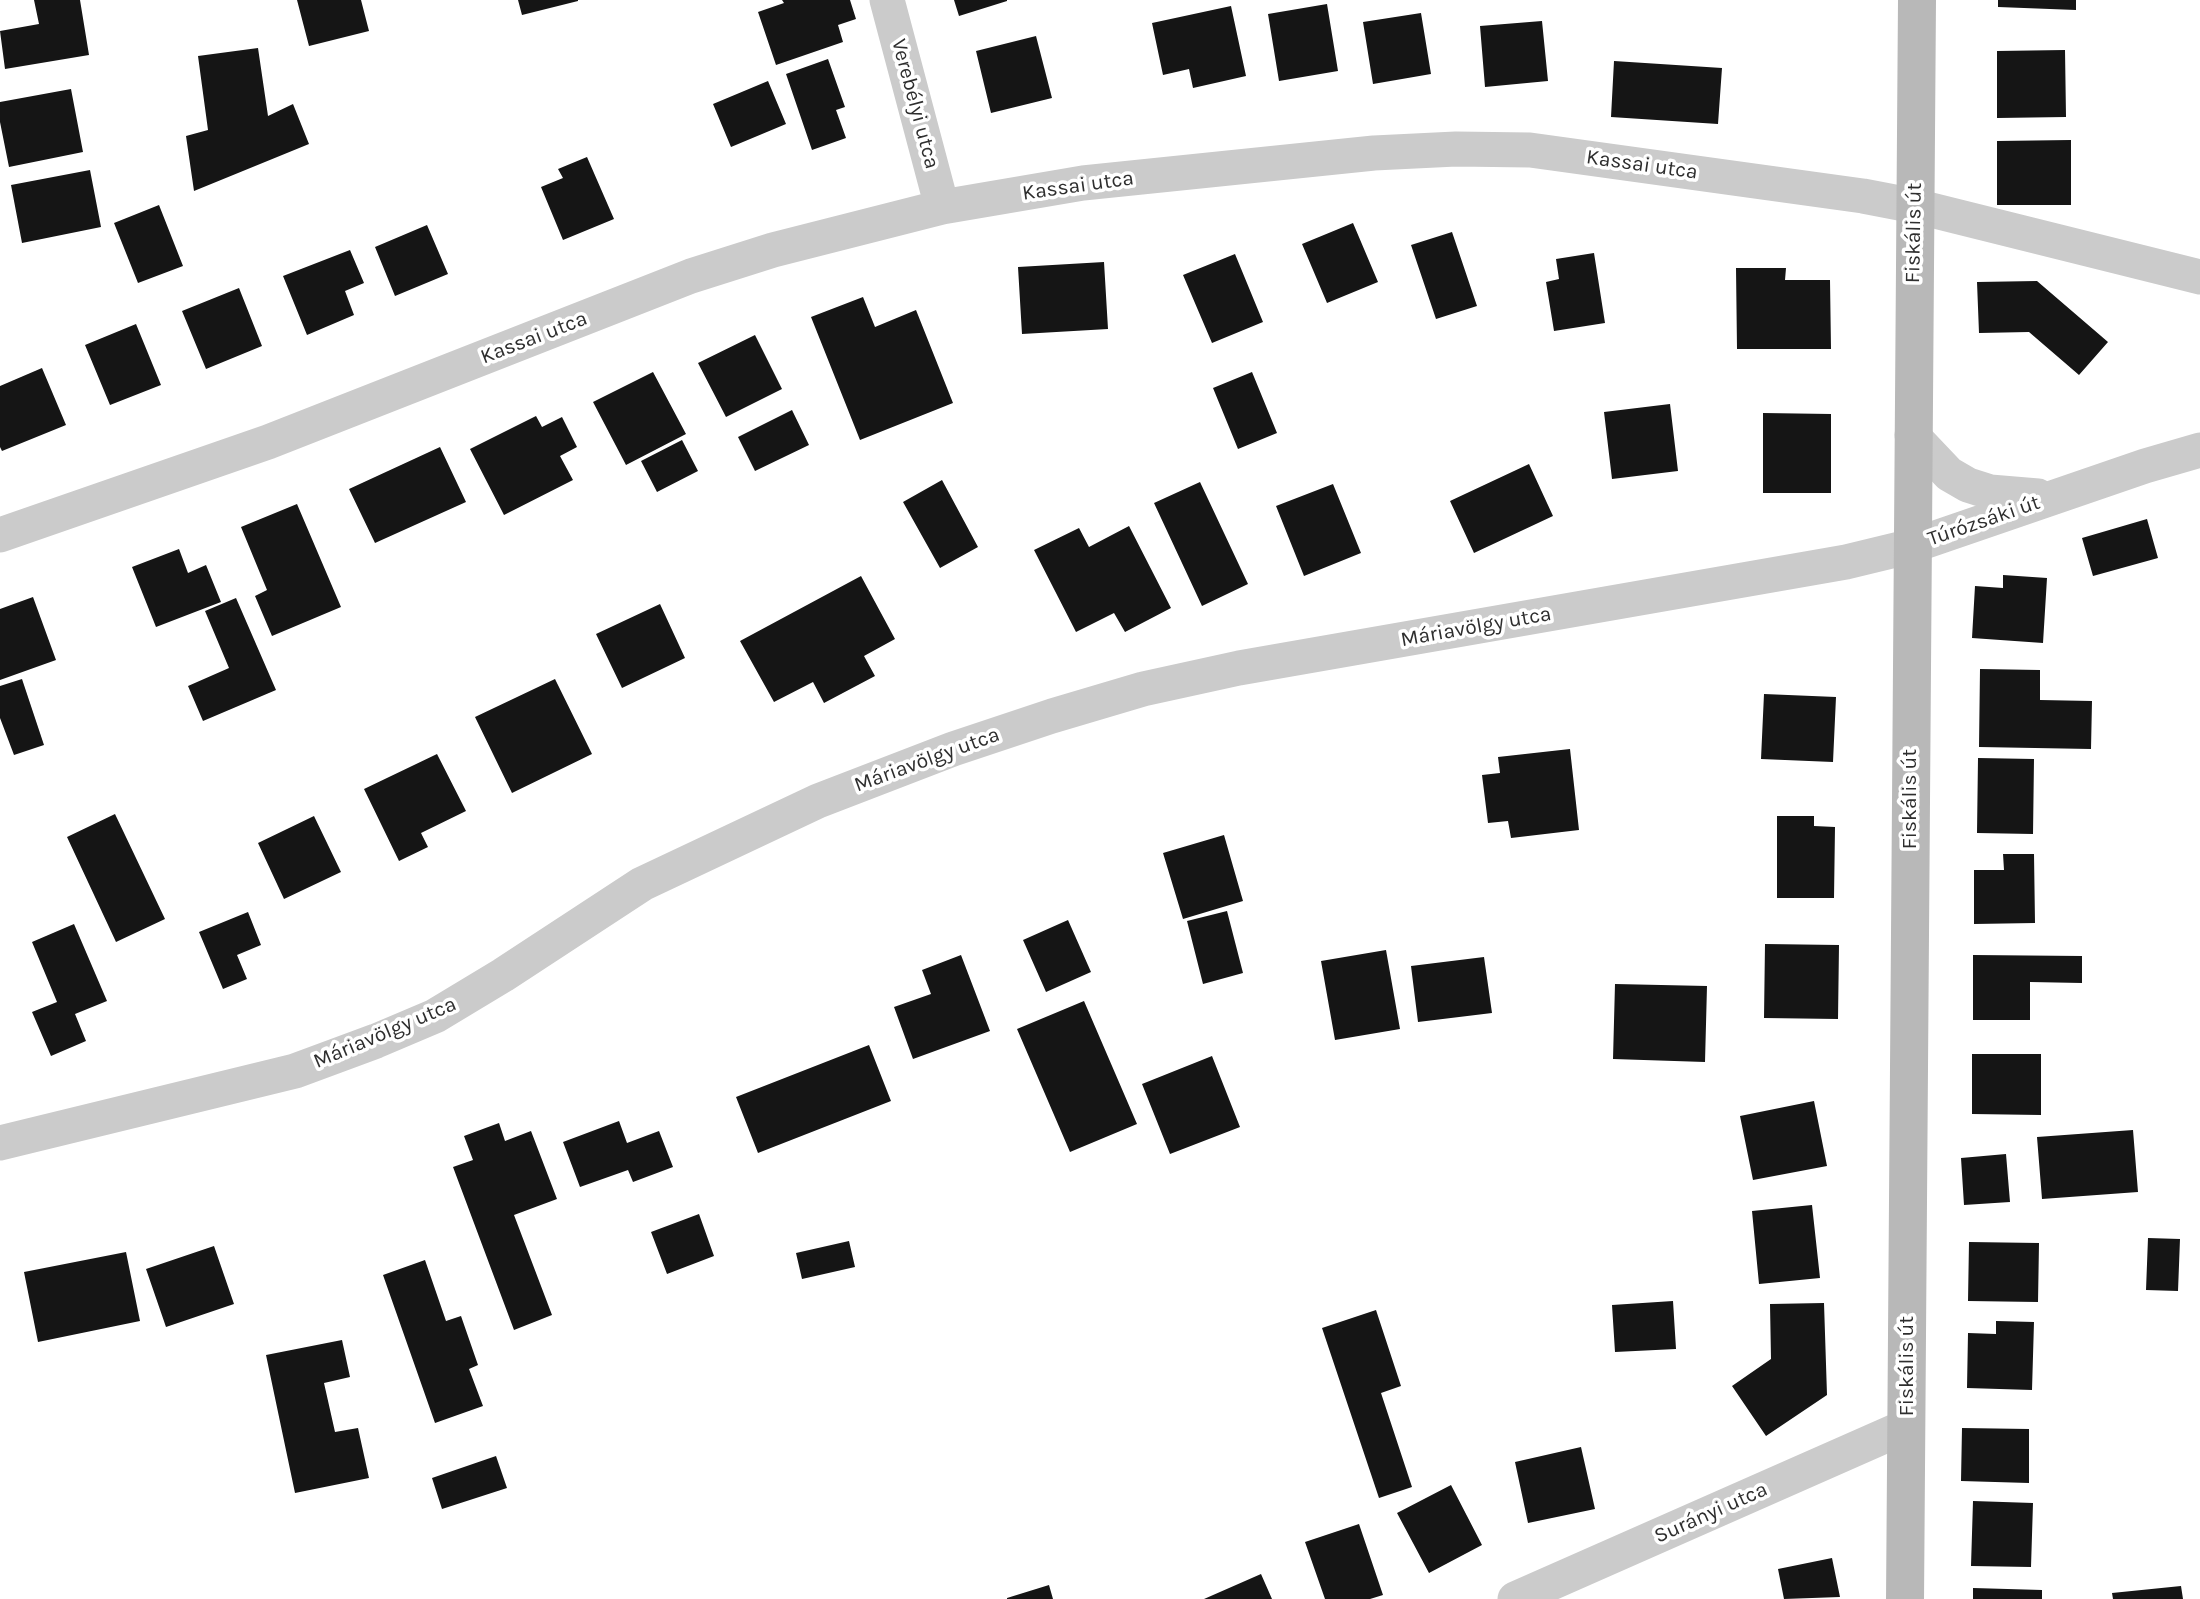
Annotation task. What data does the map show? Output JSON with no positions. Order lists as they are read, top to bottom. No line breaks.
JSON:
{"streets":{"street":["Verebélyi utca","Kassai utca","Fiskális út","Túrózsáki út","Máriavölgy utca","Surányi utca"]},"crossings":[["Verebélyi utca","Kassai utca"],["Kassai utca","Fiskális út"],["Fiskális út","Túrózsáki út"],["Fiskális út","Máriavölgy utca"],["Fiskális út","Surányi utca"],["Túrózsáki út","Máriavölgy utca"]]}
